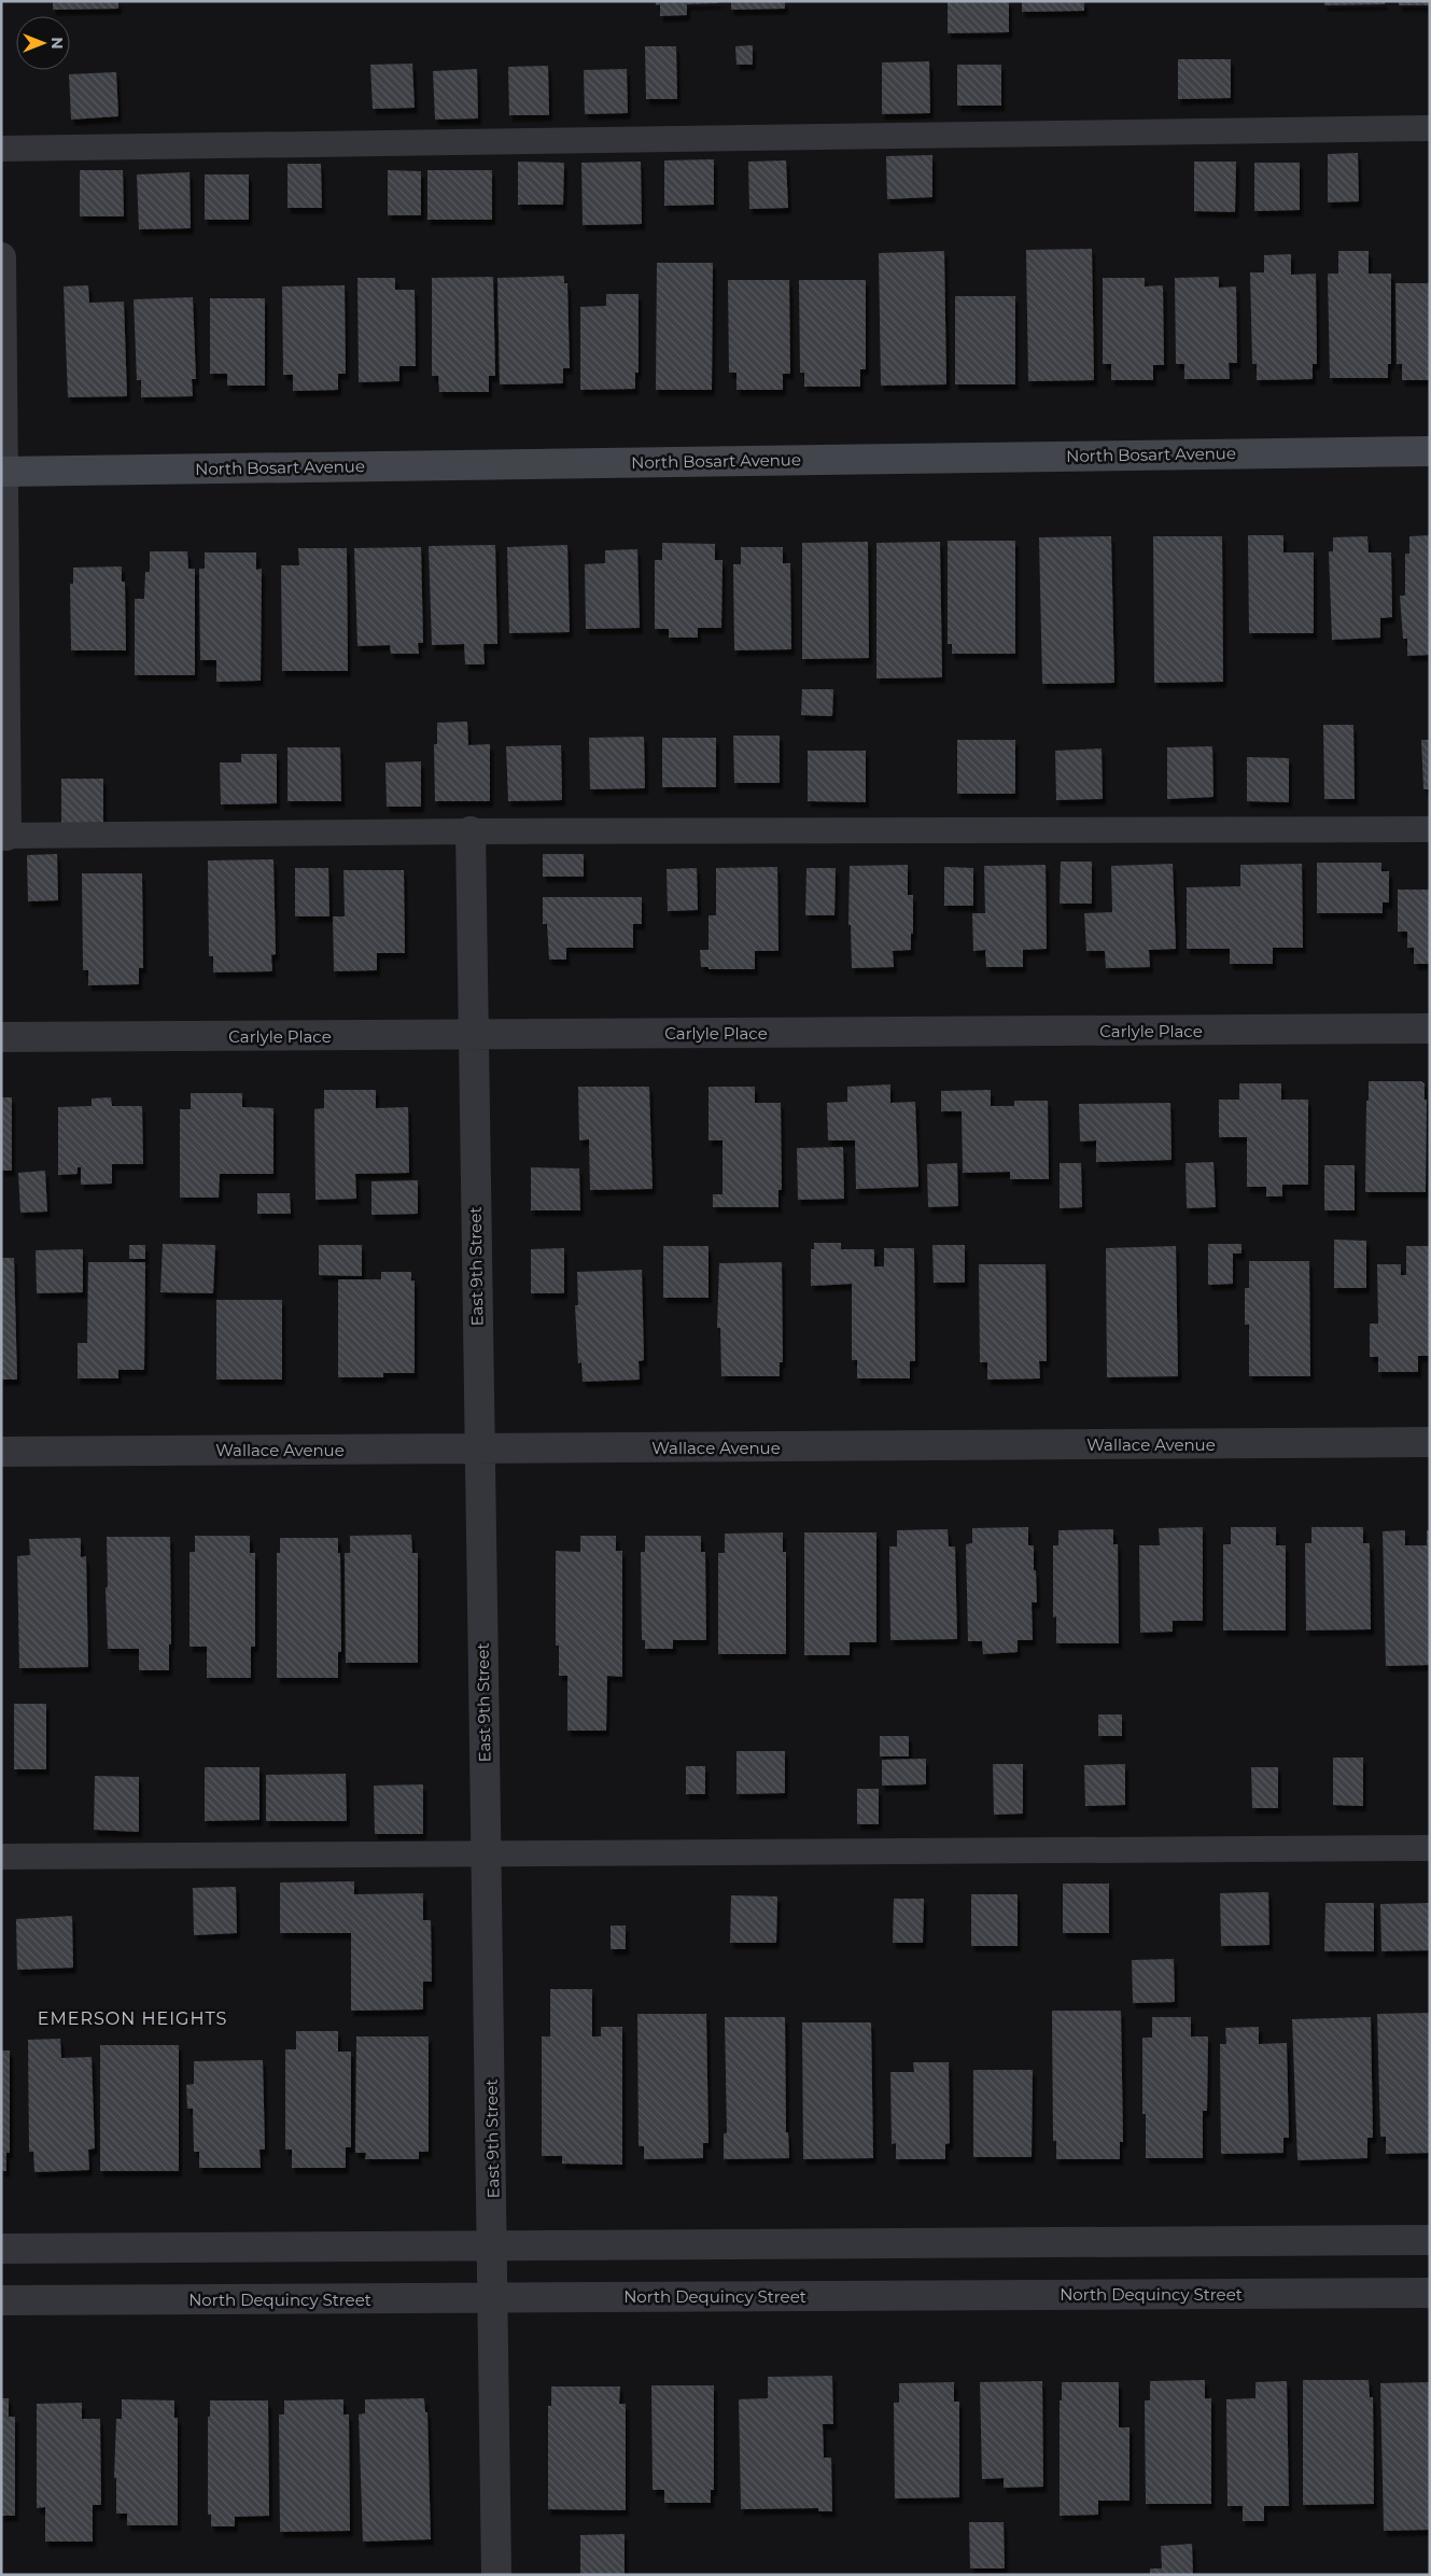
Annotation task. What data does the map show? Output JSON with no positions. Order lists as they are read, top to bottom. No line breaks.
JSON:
{"streets":{"street":["North Bosart Avenue","Carlyle Place","East 9th Street","Wallace Avenue","North Dequincy Street"]},"crossings":[["Carlyle Place","East 9th Street"],["East 9th Street","Wallace Avenue"],["East 9th Street","North Dequincy Street"]],"districts":["EMERSON HEIGHTS"],"north":"right"}
